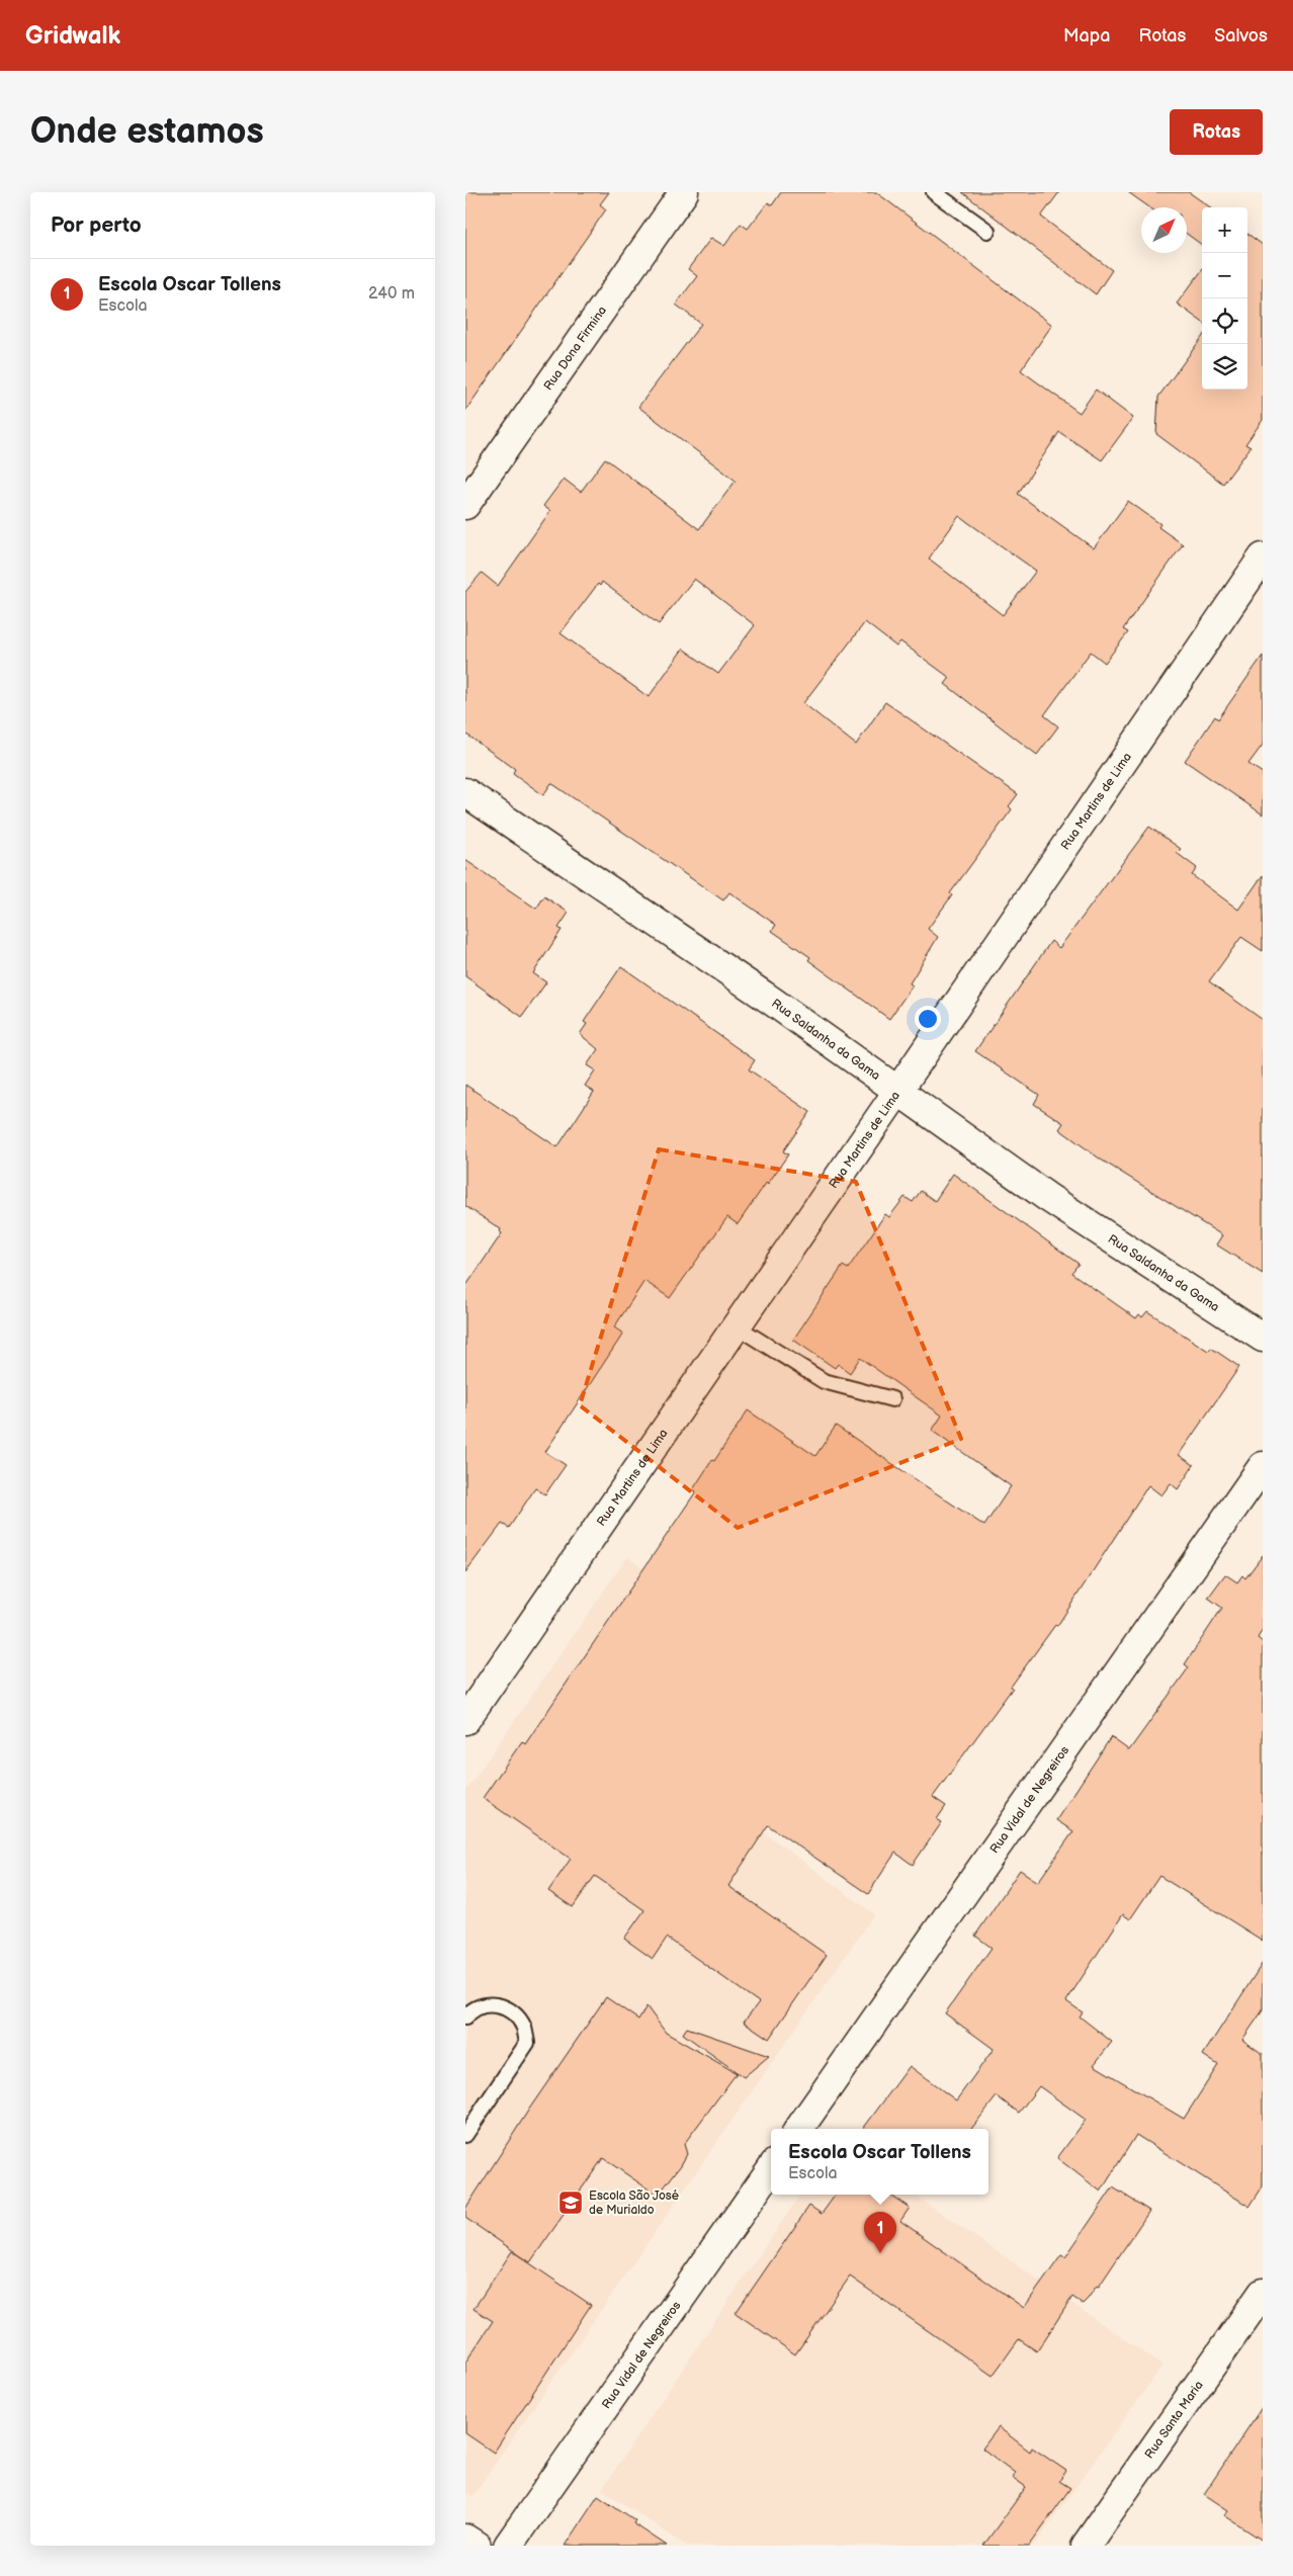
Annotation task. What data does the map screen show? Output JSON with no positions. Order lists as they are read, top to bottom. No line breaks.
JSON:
{"streets":{"street":["Rua Dona Firmina","Rua Martins de Lima","Rua Saldanha da Gama","Rua Vidal de Negreiros","Rua Santa Maria"]},"crossings":[["Rua Martins de Lima","Rua Saldanha da Gama"]],"places":{"school or university":["Escola São José de Murialdo"]},"north":"top right","page":{"header":"Gridwalk","nav":["Mapa","Rotas","Salvos"],"buttons":"Rotas","title":"Onde estamos","heading":"Por perto","map_buttons":["+","−"],"list":[{"mark":"1","name":"Escola Oscar Tollens","note":"Escola","value":"240 m"}],"popup":["Escola Oscar Tollens","Escola"],"pins":"1"}}
